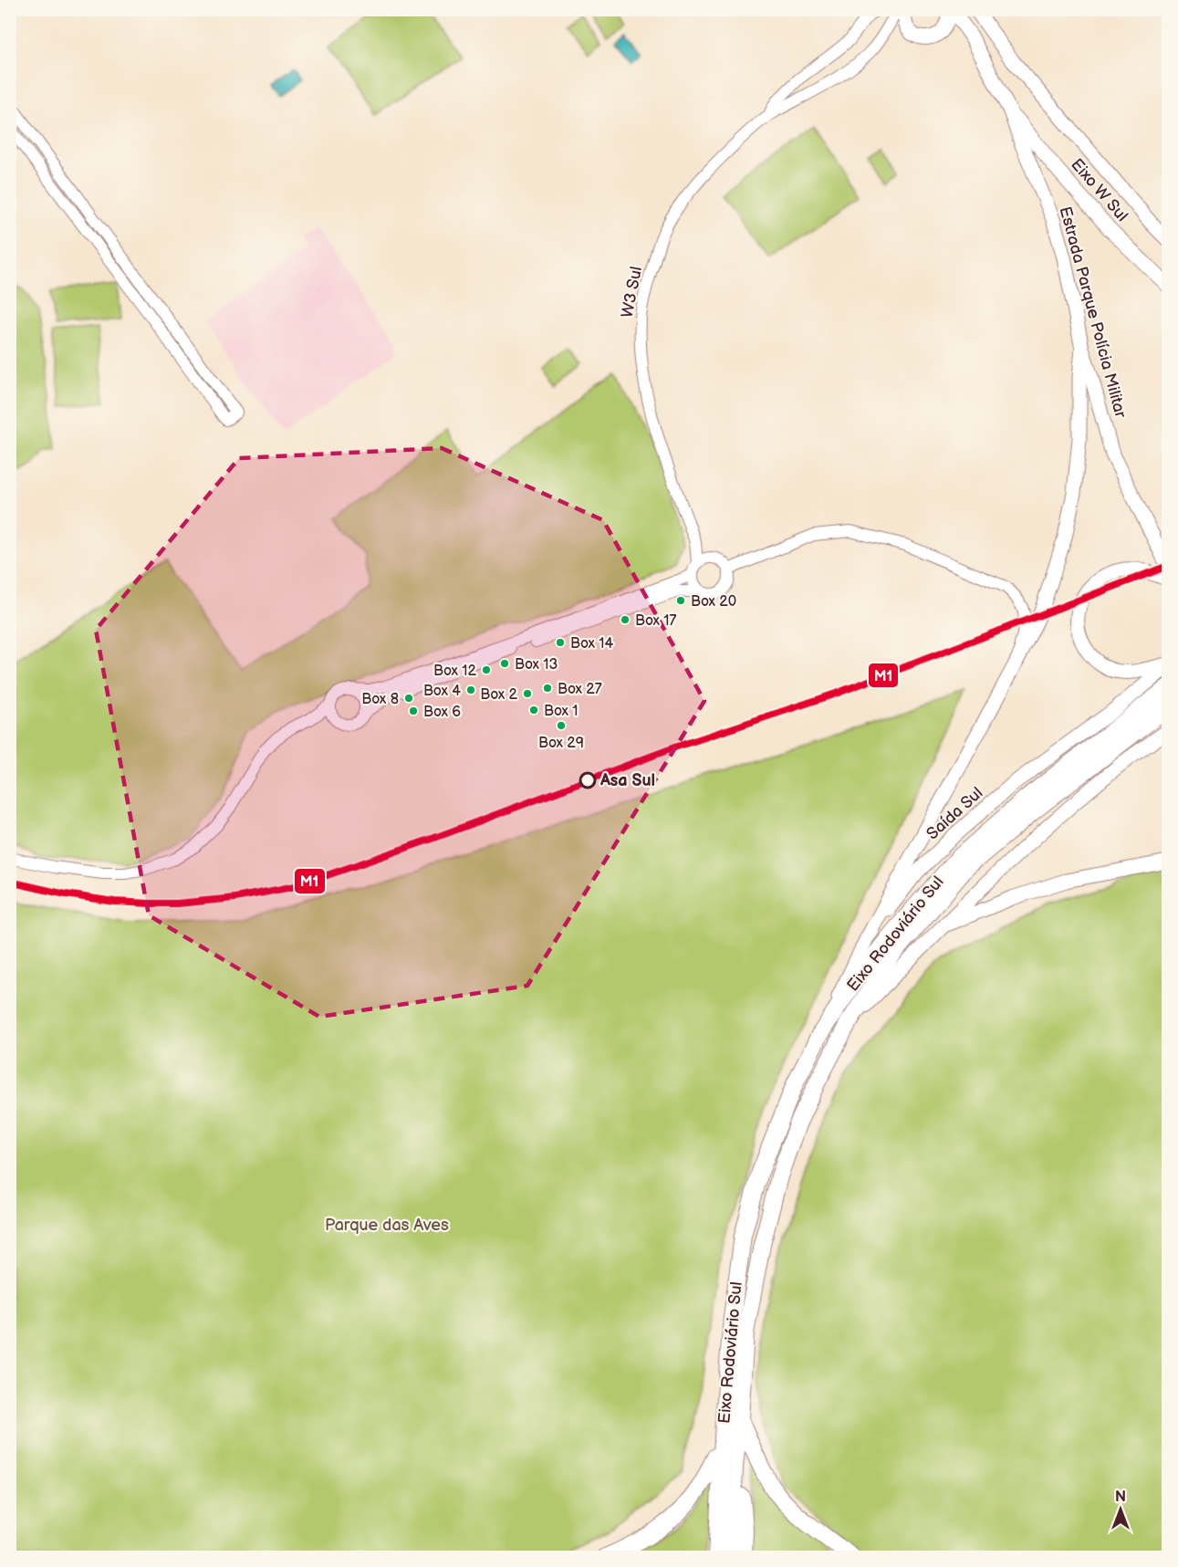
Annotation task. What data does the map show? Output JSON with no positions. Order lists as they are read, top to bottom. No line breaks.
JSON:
{"streets":{"highway":["Eixo Rodoviário Sul"],"main road":["Eixo W Sul","Estrada Parque Polícia Militar","Saída Sul"],"street":["W3 Sul"]},"crossings":[["Eixo W Sul","Estrada Parque Polícia Militar"],["Saída Sul","Eixo Rodoviário Sul"]],"parks":["Parque das Aves"],"places":["Box 20","Box 17","Box 14","Box 13","Box 12","Box 27","Box 4","Box 2","Box 8","Box 1","Box 6","Box 29","Asa Sul"],"lines":["transit line M1"],"north":"top"}
